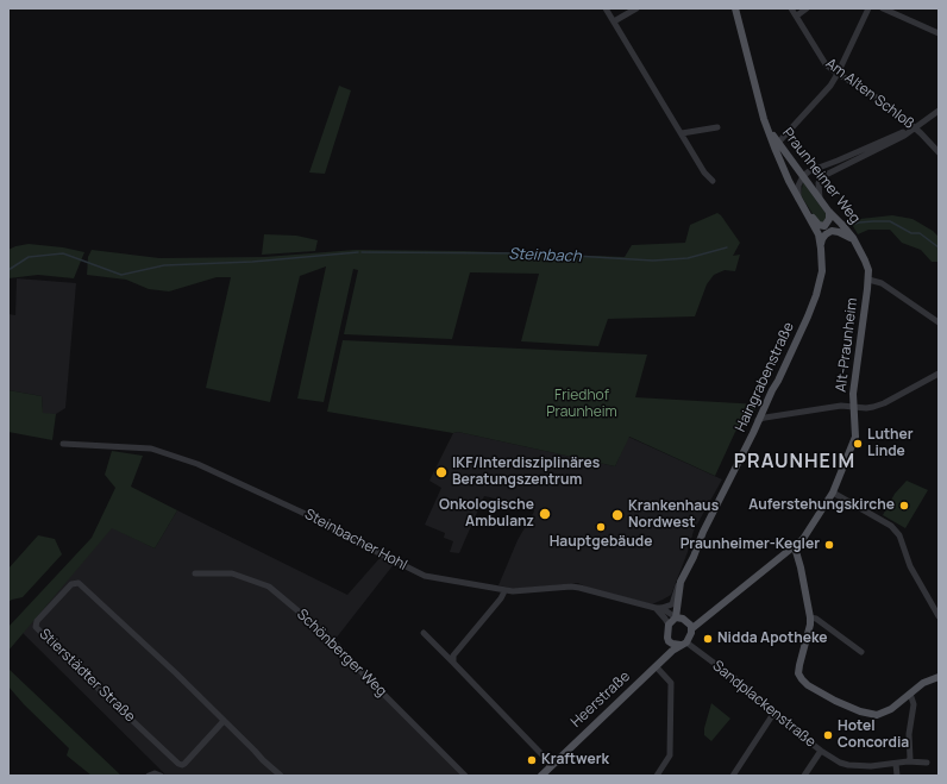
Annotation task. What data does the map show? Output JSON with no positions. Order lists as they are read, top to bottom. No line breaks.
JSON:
{"streets":{"main road":["Praunheimer Weg","Alt-Praunheim","Haingrabenstraße","Heerstraße"],"street":["Am Alten Schloß","Steinbacher Hohl","Schönberger Weg","Stierstädter Straße","Sandplackenstraße"]},"crossings":[["Praunheimer Weg","Alt-Praunheim"],["Praunheimer Weg","Haingrabenstraße"],["Haingrabenstraße","Steinbacher Hohl"],["Haingrabenstraße","Heerstraße"],["Haingrabenstraße","Sandplackenstraße"],["Steinbacher Hohl","Heerstraße"],["Steinbacher Hohl","Sandplackenstraße"],["Heerstraße","Sandplackenstraße"]],"districts":["PRAUNHEIM"],"water":["Steinbach"],"parks":["Friedhof Praunheim"],"places":["Luther Linde","IKF/Interdisziplinäres Beratungszentrum","Auferstehungskirche","Onkologische Ambulanz","Krankenhaus Nordwest","Hauptgebäude","Praunheimer-Kegler","Nidda Apotheke","Hotel Concordia","Kraftwerk"]}
